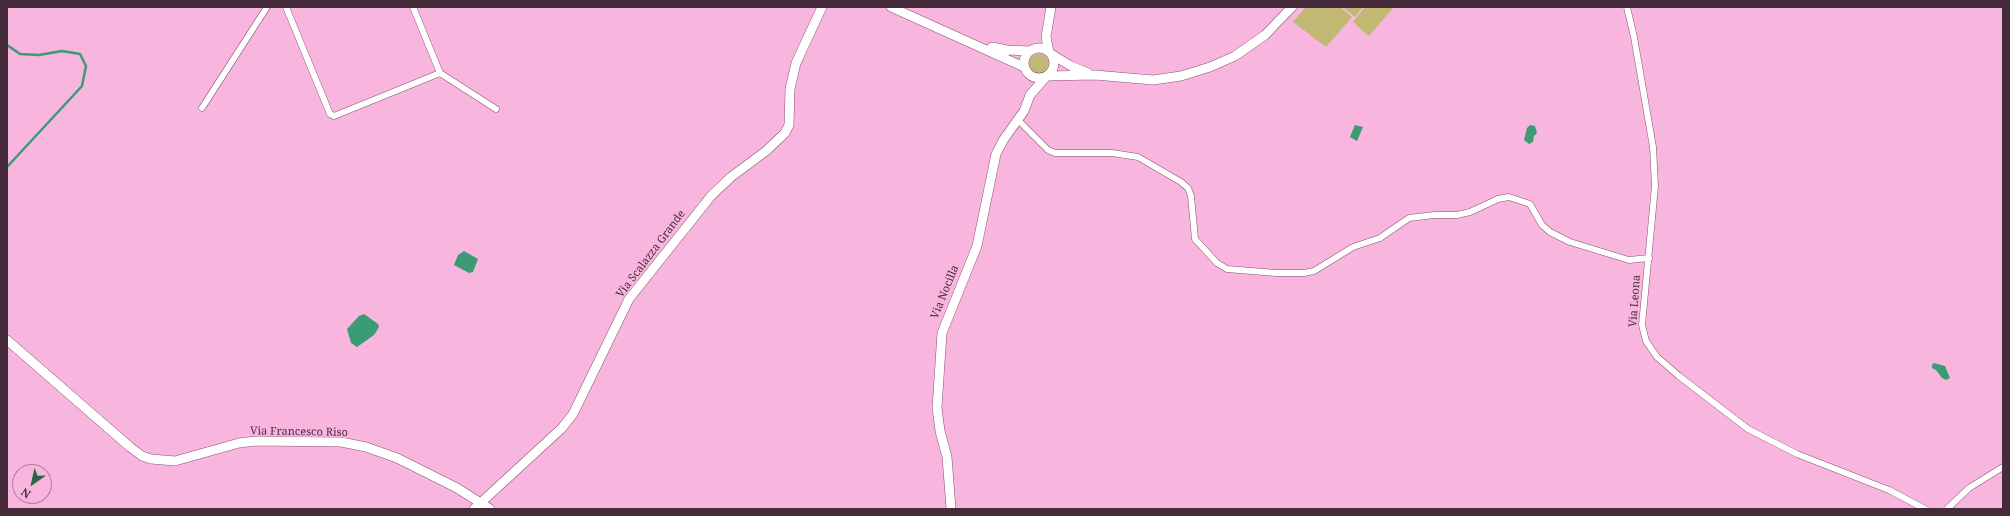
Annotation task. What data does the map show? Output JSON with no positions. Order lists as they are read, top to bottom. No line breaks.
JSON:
{"streets":{"street":["Via Scalazza Grande","Via Nocilla","Via Leona","Via Francesco Riso"]},"crossings":[["Via Scalazza Grande","Via Francesco Riso"]],"north":"bottom left"}
